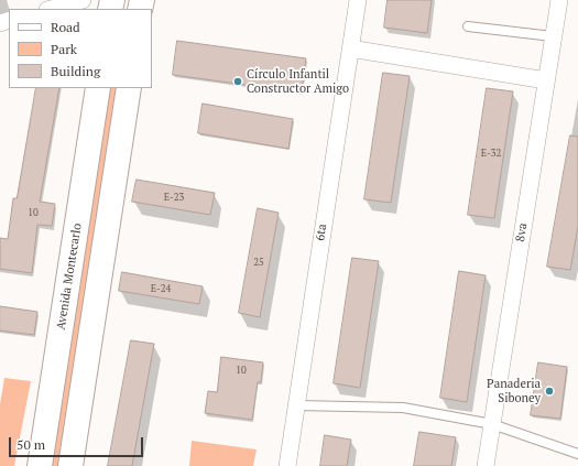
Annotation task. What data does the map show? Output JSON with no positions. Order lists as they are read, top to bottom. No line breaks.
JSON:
{"streets":{"main road":["Avenida Montecarlo"],"street":["6ta","8va"]},"places":["Círculo Infantil Constructor Amigo","Panaderia Siboney"],"house_numbers":["E-32","E-23","10","25","E-24","10"],"legend":["Road","Park","Building"],"scale_bar":"50 m"}
